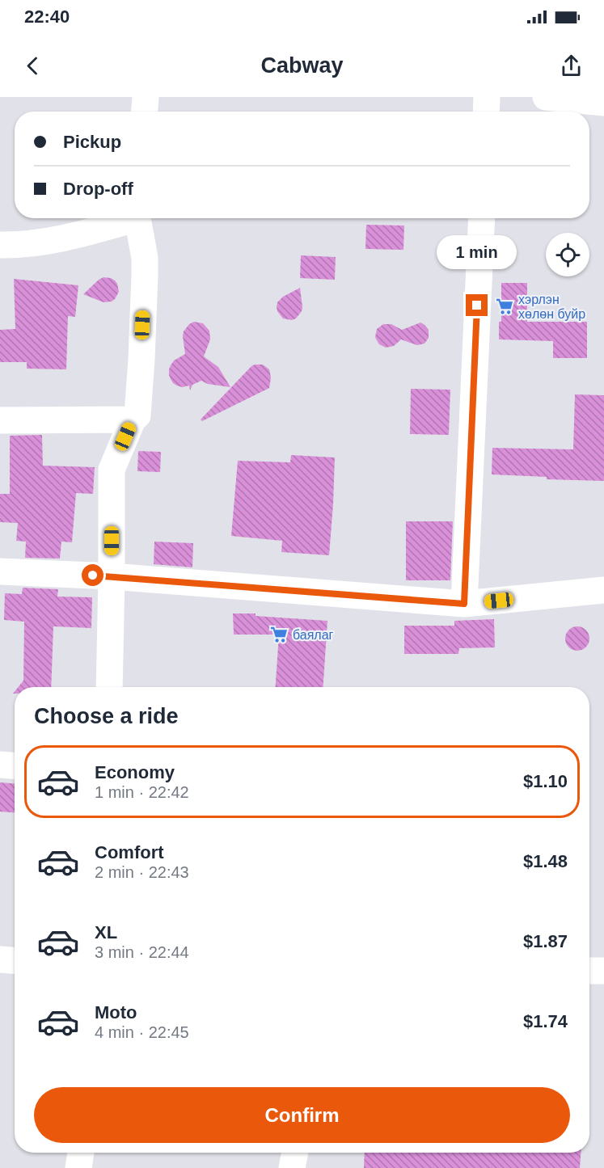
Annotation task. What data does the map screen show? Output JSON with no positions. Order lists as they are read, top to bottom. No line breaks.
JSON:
{"places":{"supermarket":["хэрлэн хөлөн буйр","баялаг"]},"page":{"status":"22:40","header":"Cabway","banner":["Pickup","Drop-off"],"bubble":"1 min","heading":"Choose a ride","list":[{"name":"Economy","note":"1 min · 22:42","value":"$1.10"},{"name":"Comfort","note":"2 min · 22:43","value":"$1.48"},{"name":"XL","note":"3 min · 22:44","value":"$1.87"},{"name":"Moto","note":"4 min · 22:45","value":"$1.74"}],"buttons":"Confirm"}}
